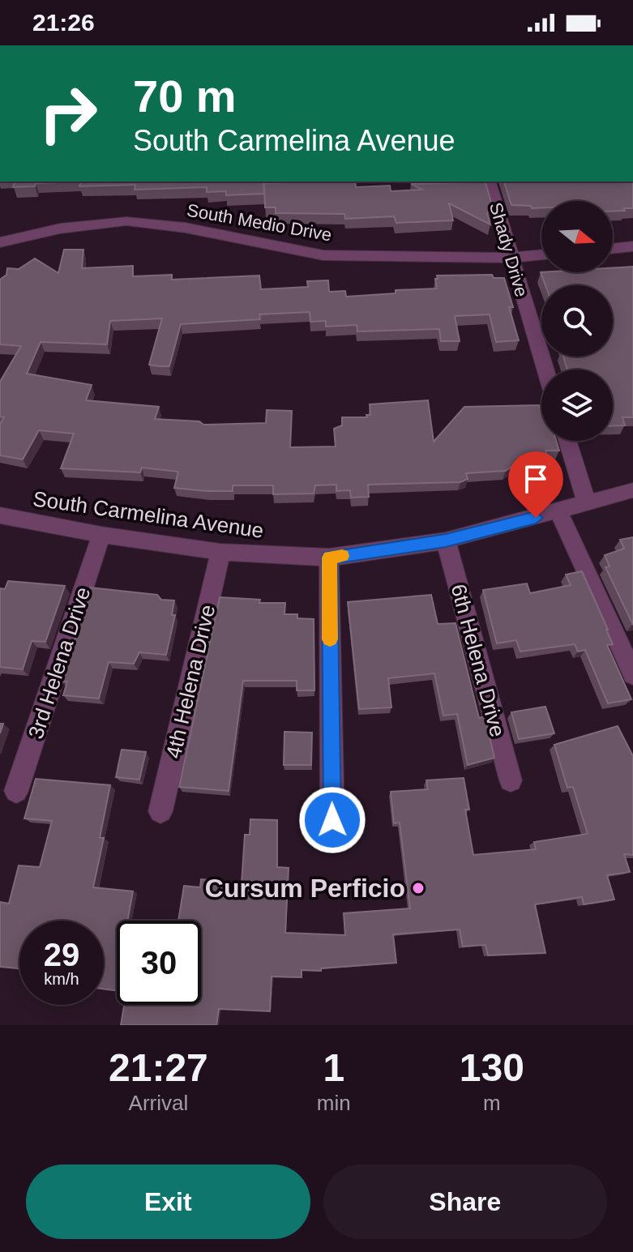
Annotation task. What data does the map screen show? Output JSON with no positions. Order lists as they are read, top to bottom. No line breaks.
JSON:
{"streets":{"street":["South Medio Drive","Shady Drive","South Carmelina Avenue","6th Helena Drive","3rd Helena Drive","4th Helena Drive"]},"crossings":[["South Medio Drive","Shady Drive"],["South Carmelina Avenue","6th Helena Drive"],["South Carmelina Avenue","3rd Helena Drive"],["South Carmelina Avenue","4th Helena Drive"]],"places":["Cursum Perficio"],"north":"right","page":{"status":"21:26","turn":["70 m","South Carmelina Avenue"],"speed":"29 km/h","limit":"30","eta":["21:27","Arrival","1","min","130","m"],"buttons":["Exit","Share"]}}
